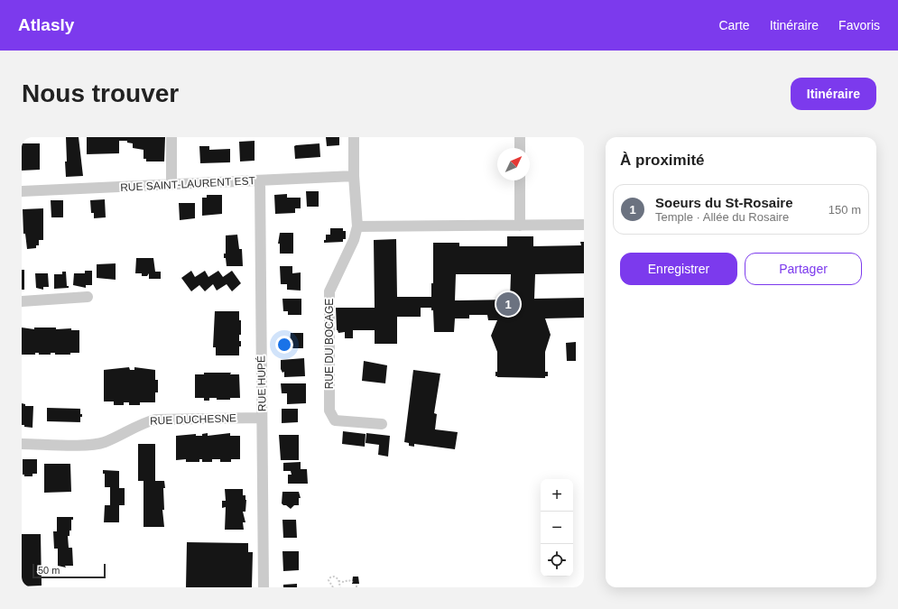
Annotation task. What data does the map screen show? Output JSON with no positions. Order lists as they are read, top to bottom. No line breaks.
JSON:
{"streets":{"street":["RUE SAINT-LAURENT EST","RUE DU BOCAGE","RUE HUPÉ","RUE DUCHESNE"]},"crossings":[["RUE SAINT-LAURENT EST","RUE DU BOCAGE"],["RUE SAINT-LAURENT EST","RUE HUPÉ"],["RUE HUPÉ","RUE DUCHESNE"]],"scale_bar":"50 m","north":"top right","page":{"header":"Atlasly","nav":["Carte","Itinéraire","Favoris"],"buttons":["Itinéraire",["Enregistrer","Partager"]],"title":"Nous trouver","heading":"À proximité","list":[{"mark":"1","name":"Soeurs du St-Rosaire","note":"Temple · Allée du Rosaire","value":"150 m"}],"pins":"1","map_buttons":["+","−"],"scale":"50 m"}}
